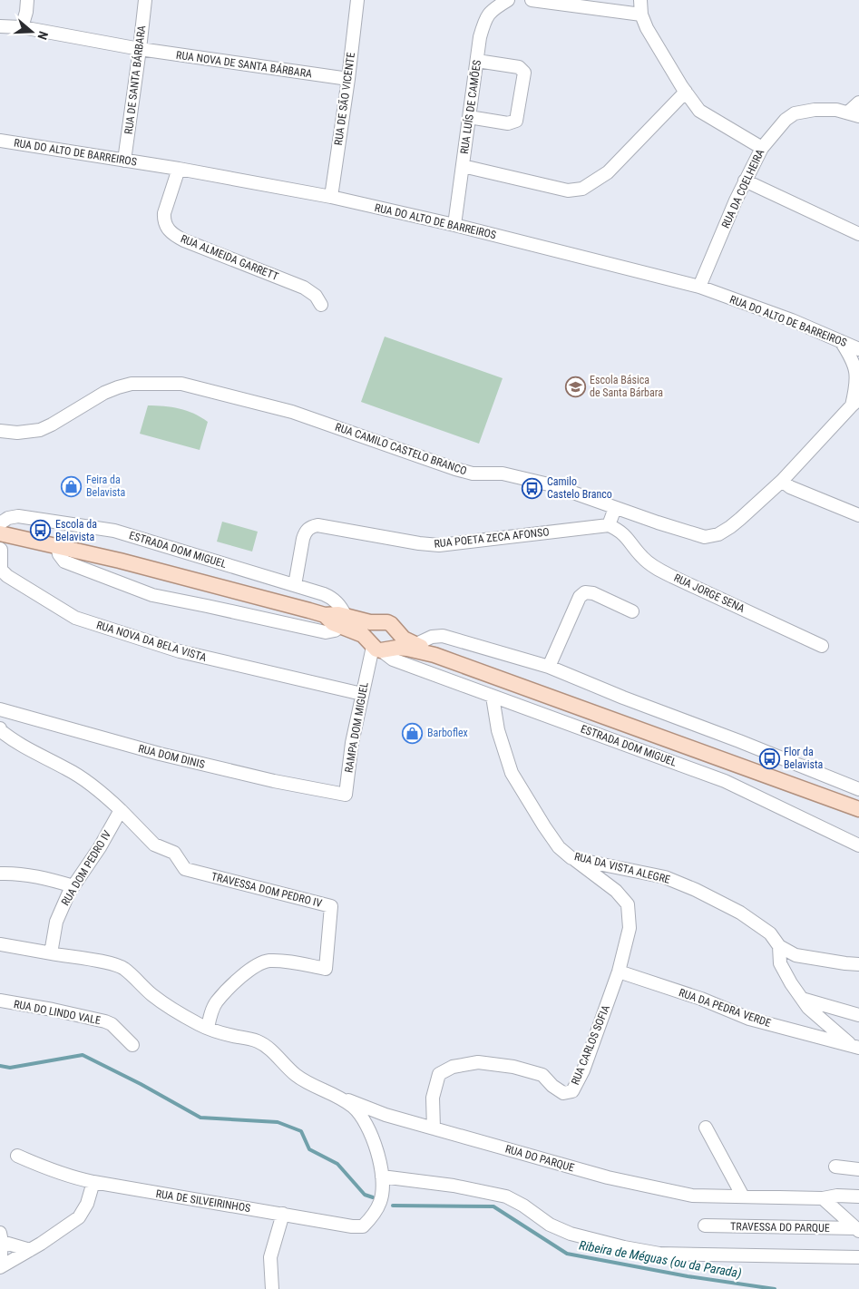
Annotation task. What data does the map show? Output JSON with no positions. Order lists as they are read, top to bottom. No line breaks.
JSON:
{"streets":{"main road":["ESTRADA DOM MIGUEL"],"street":["RUA NOVA DE SANTA BÁRBARA","RUA DE SANTA BÁRBARA","RUA DE SÃO VICENTE","RUA LUÍS DE CAMÕES","RUA DO ALTO DE BARREIROS","RUA DA COELHEIRA","RUA ALMEIDA GARRETT","RUA CAMILO CASTELO BRANCO","RUA POETA ZECA AFONSO","RUA JORGE SENA","RUA NOVA DA BELA VISTA","RAMPA DOM MIGUEL","RUA DOM DINIS","RUA DOM PEDRO IV","RUA DA VISTA ALEGRE","TRAVESSA DOM PEDRO IV","RUA DA PEDRA VERDE","RUA DO LINDO VALE","RUA CARLOS SOFIA","RUA DO PARQUE","RUA DE SILVEIRINHOS","TRAVESSA DO PARQUE"]},"crossings":[["RUA NOVA DE SANTA BÁRBARA","RUA DE SANTA BÁRBARA"],["RUA NOVA DE SANTA BÁRBARA","RUA DE SÃO VICENTE"],["RUA DE SANTA BÁRBARA","RUA DO ALTO DE BARREIROS"],["RUA DE SÃO VICENTE","RUA DO ALTO DE BARREIROS"],["RUA LUÍS DE CAMÕES","RUA DO ALTO DE BARREIROS"],["RUA DO ALTO DE BARREIROS","RUA DA COELHEIRA"],["RUA DO ALTO DE BARREIROS","RUA ALMEIDA GARRETT"],["RUA DO ALTO DE BARREIROS","RUA CAMILO CASTELO BRANCO"],["RUA POETA ZECA AFONSO","ESTRADA DOM MIGUEL"],["RUA POETA ZECA AFONSO","RUA JORGE SENA"],["ESTRADA DOM MIGUEL","RAMPA DOM MIGUEL"],["ESTRADA DOM MIGUEL","RUA DA VISTA ALEGRE"],["RUA NOVA DA BELA VISTA","RAMPA DOM MIGUEL"],["RAMPA DOM MIGUEL","RUA DOM DINIS"],["RUA DOM PEDRO IV","TRAVESSA DOM PEDRO IV"],["RUA DA VISTA ALEGRE","RUA CARLOS SOFIA"],["RUA DA PEDRA VERDE","RUA CARLOS SOFIA"],["RUA CARLOS SOFIA","RUA DO PARQUE"]],"water":["Ribeira de Méguas (ou da Parada)"],"places":{"school or university":["Escola Básica de Santa Bárbara"],"shop":["Feira da Belavista","Barboflex"],"bus stop":["Camilo Castelo Branco","Escola da Belavista","Flor da Belavista"]},"north":"right"}
